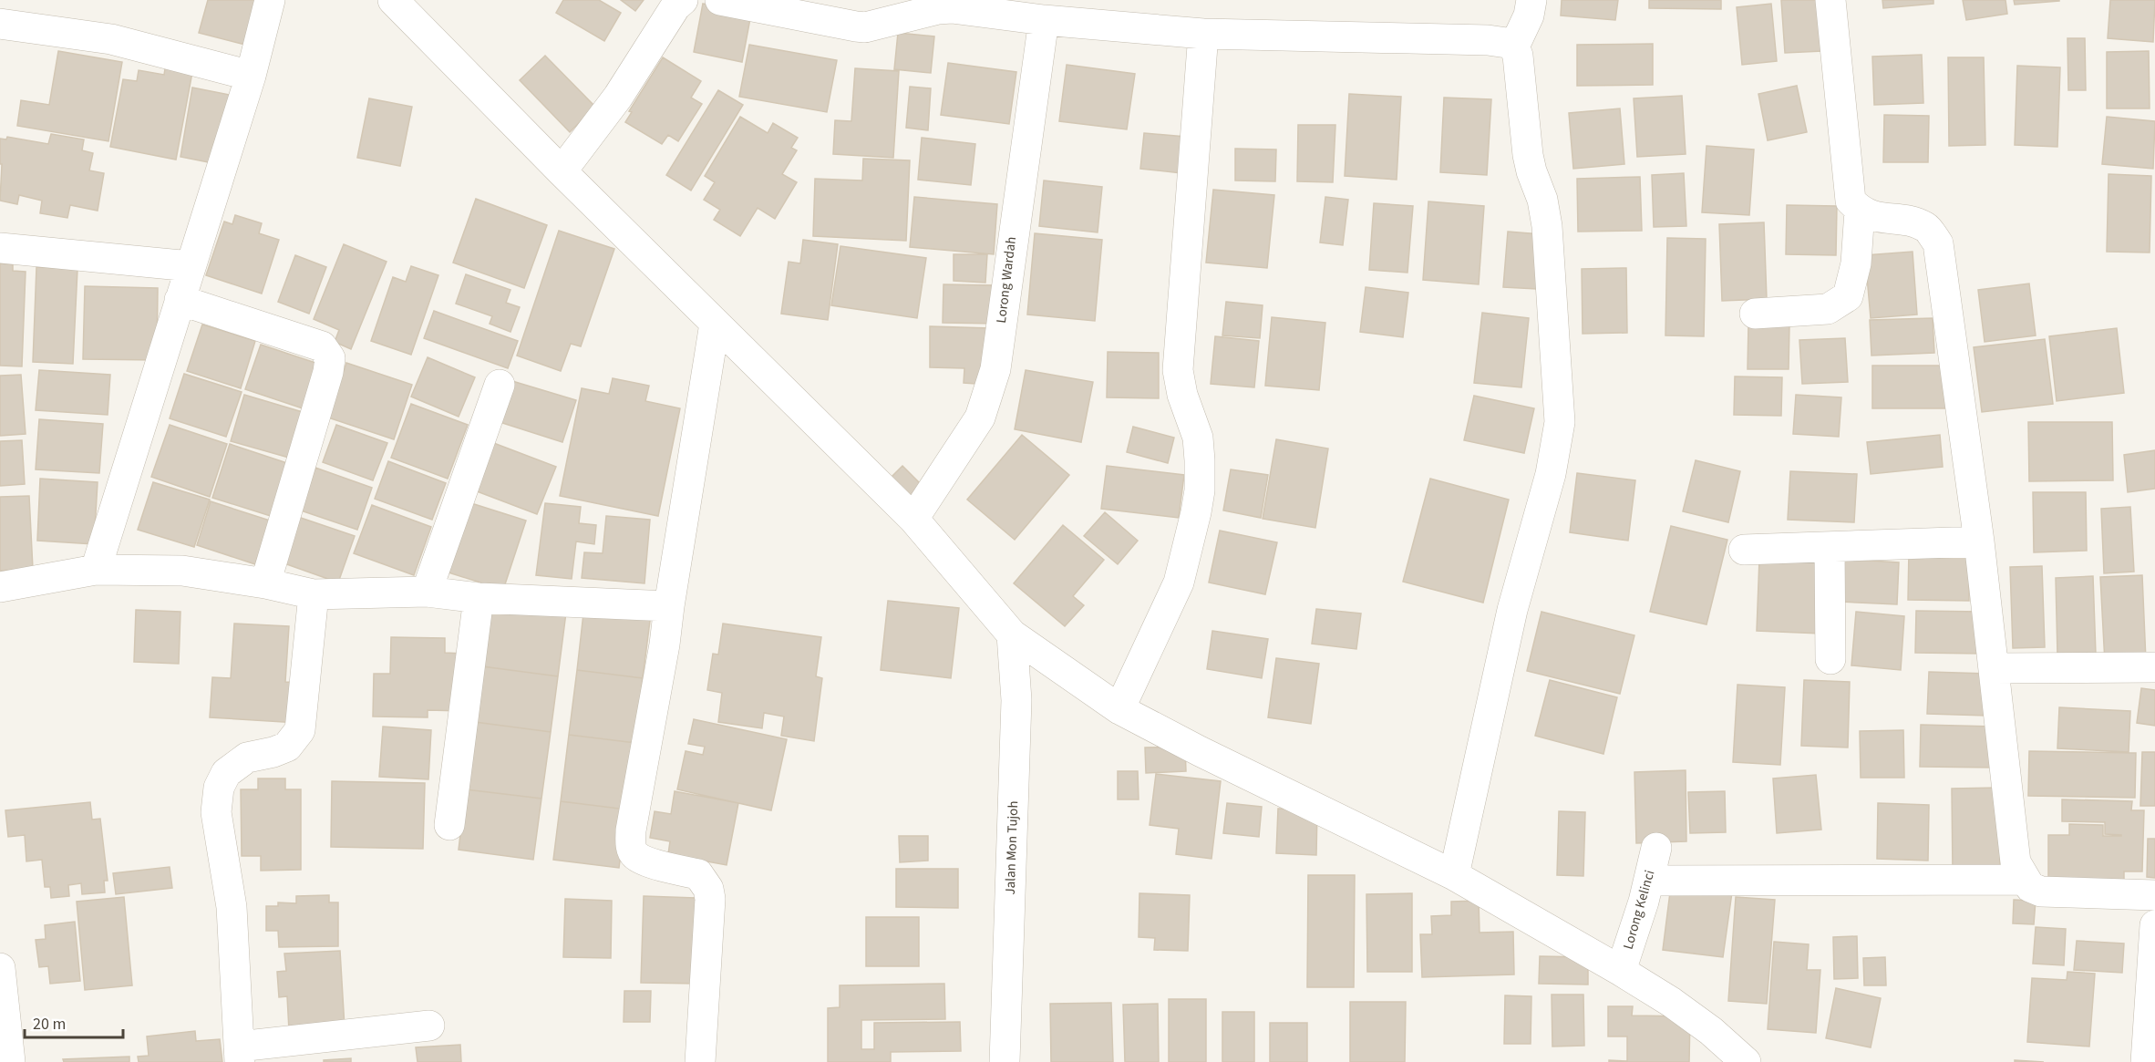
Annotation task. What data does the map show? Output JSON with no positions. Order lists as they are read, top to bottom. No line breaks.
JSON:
{"streets":{"street":["Lorong Wardah","Jalan Mon Tujoh","Lorong Kelinci"]},"scale_bar":"20 m"}
